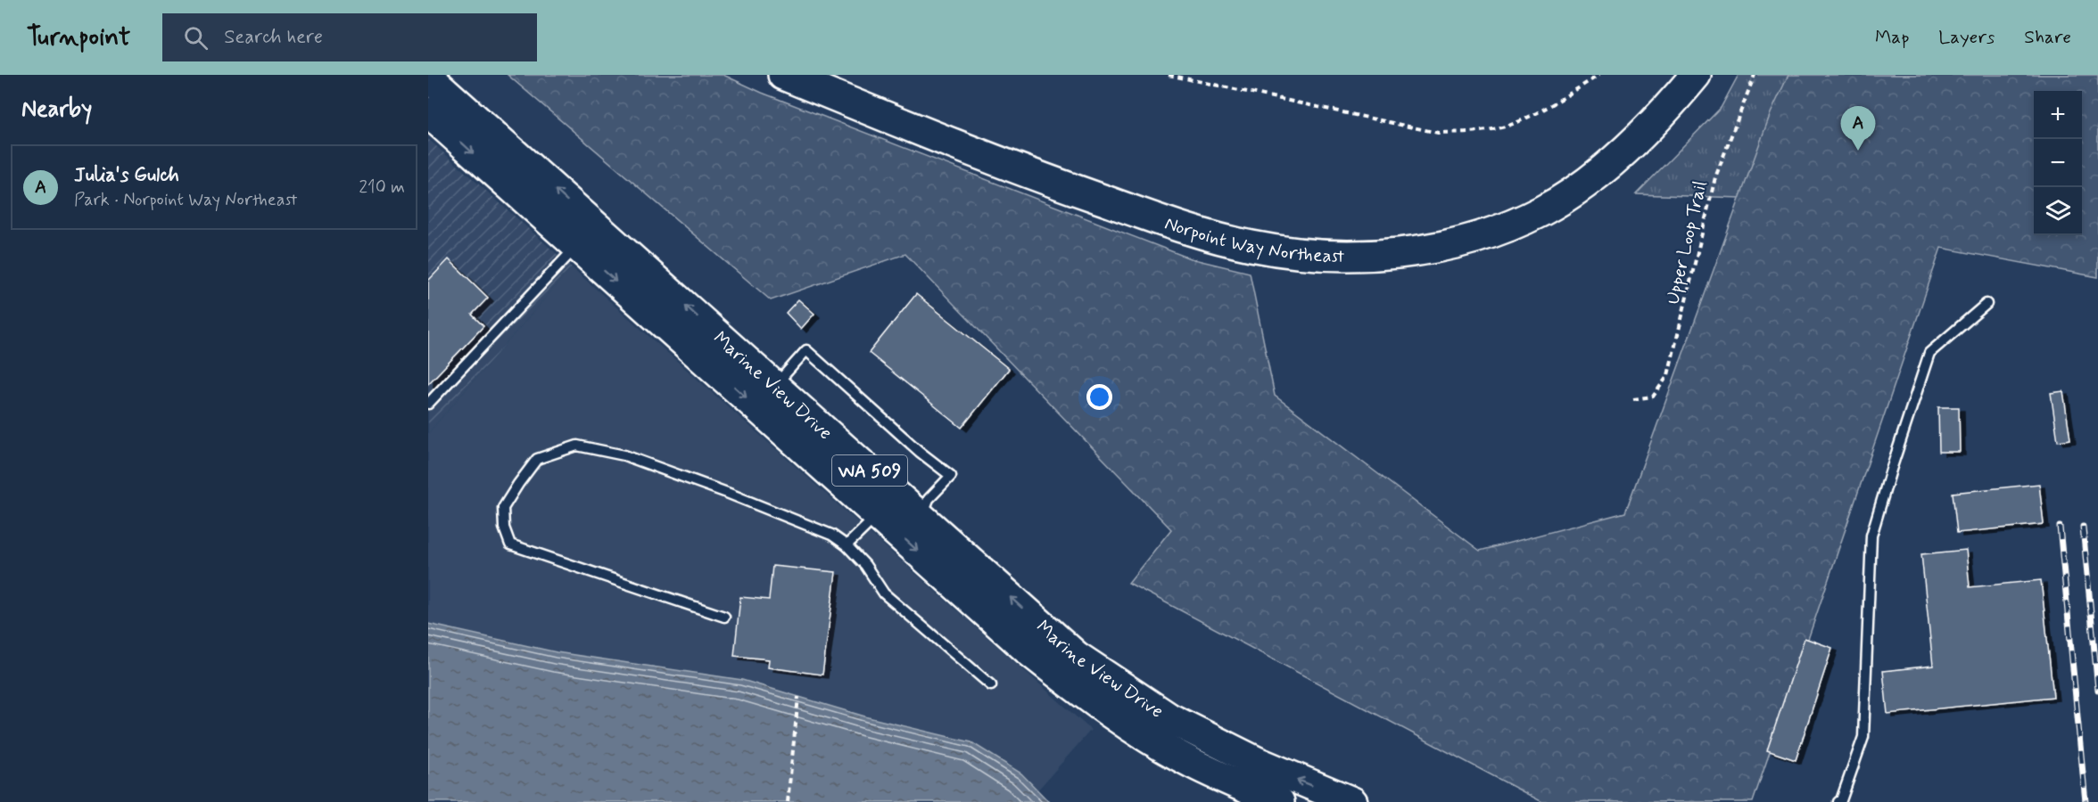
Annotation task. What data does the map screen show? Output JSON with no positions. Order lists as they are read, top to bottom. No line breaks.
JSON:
{"streets":{"main road":["Norpoint Way Northeast","Marine View Drive","WA 509"],"path":["Upper Loop Trail"]},"page":{"header":"Turnpoint","search":"Search here","nav":["Map","Layers","Share"],"heading":"Nearby","map_buttons":["+","−"],"pins":"A","list":[{"mark":"A","name":"Julia's Gulch","note":"Park · Norpoint Way Northeast","value":"210 m"}]}}
